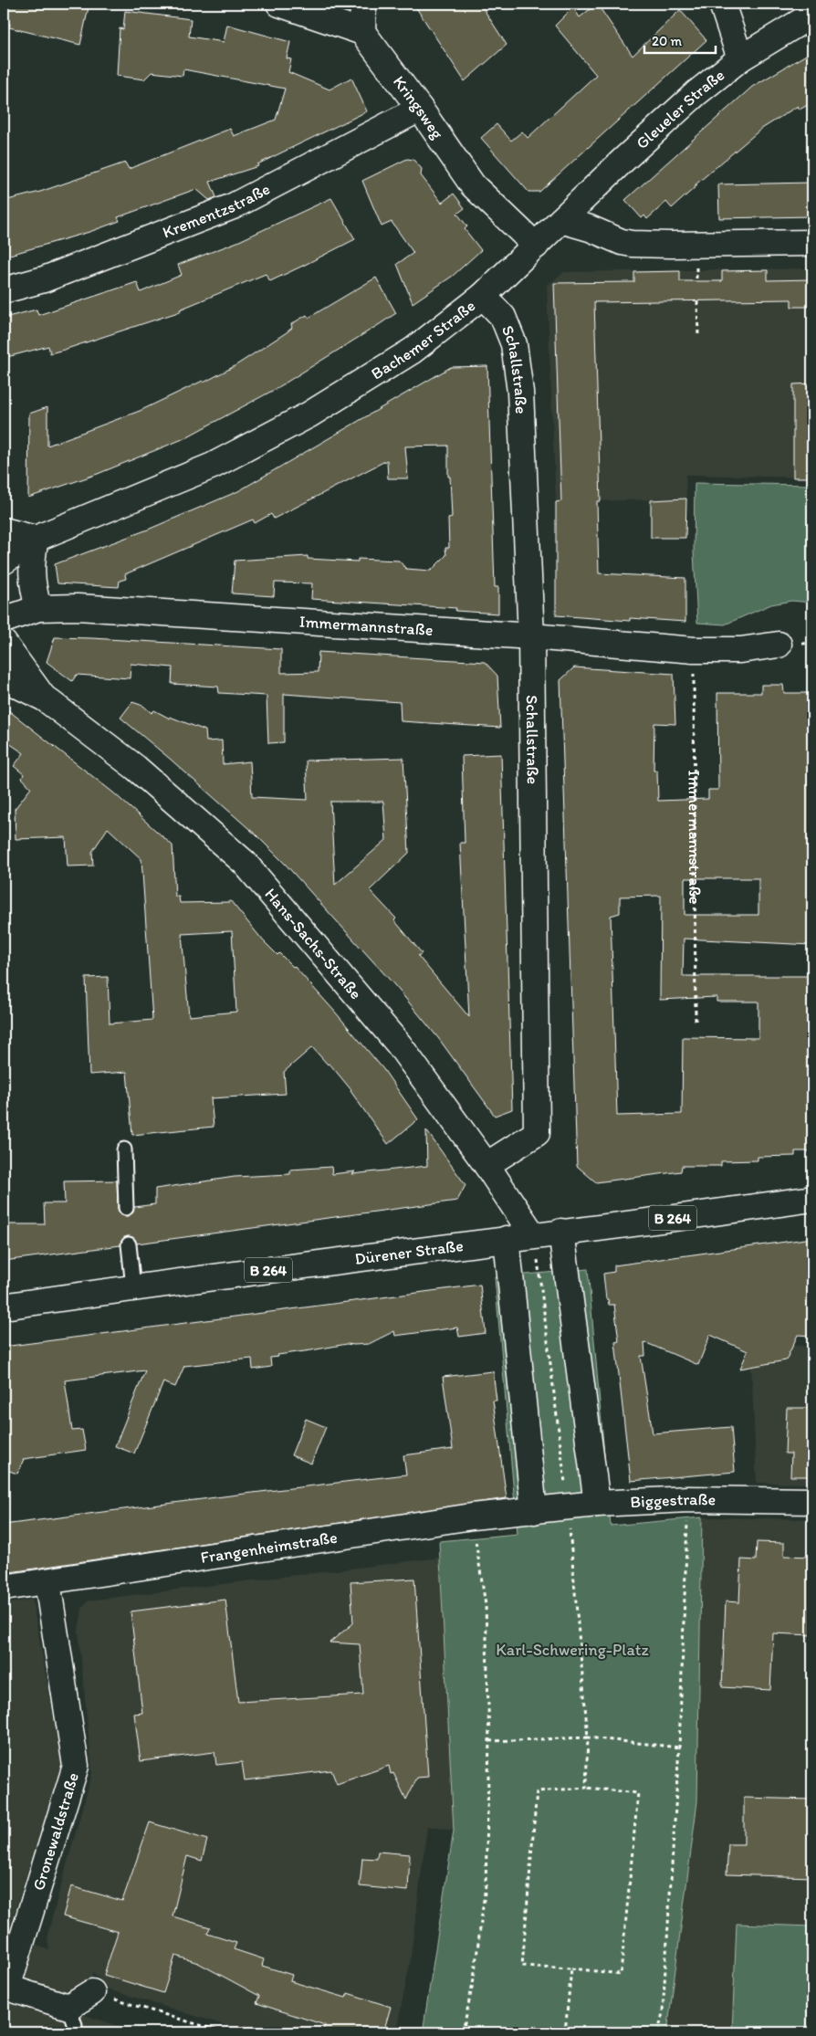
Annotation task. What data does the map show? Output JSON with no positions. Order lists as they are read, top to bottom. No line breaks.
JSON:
{"streets":{"street":["Kringsweg","Gleueler Straße","Krementzstraße","Bachemer Straße","Schallstraße","Immermannstraße","Hans-Sachs-Straße","B 264","Dürener Straße","Biggestraße","Frangenheimstraße","Gronewaldstraße"]},"crossings":[["Kringsweg","Krementzstraße"],["Kringsweg","Bachemer Straße"],["Gleueler Straße","Bachemer Straße"],["Bachemer Straße","Schallstraße"],["Schallstraße","Immermannstraße"],["Schallstraße","Hans-Sachs-Straße"],["Hans-Sachs-Straße","Dürener Straße"],["Biggestraße","Frangenheimstraße"],["Frangenheimstraße","Gronewaldstraße"]],"parks":["Karl-Schwering-Platz"],"scale_bar":"20 m"}
